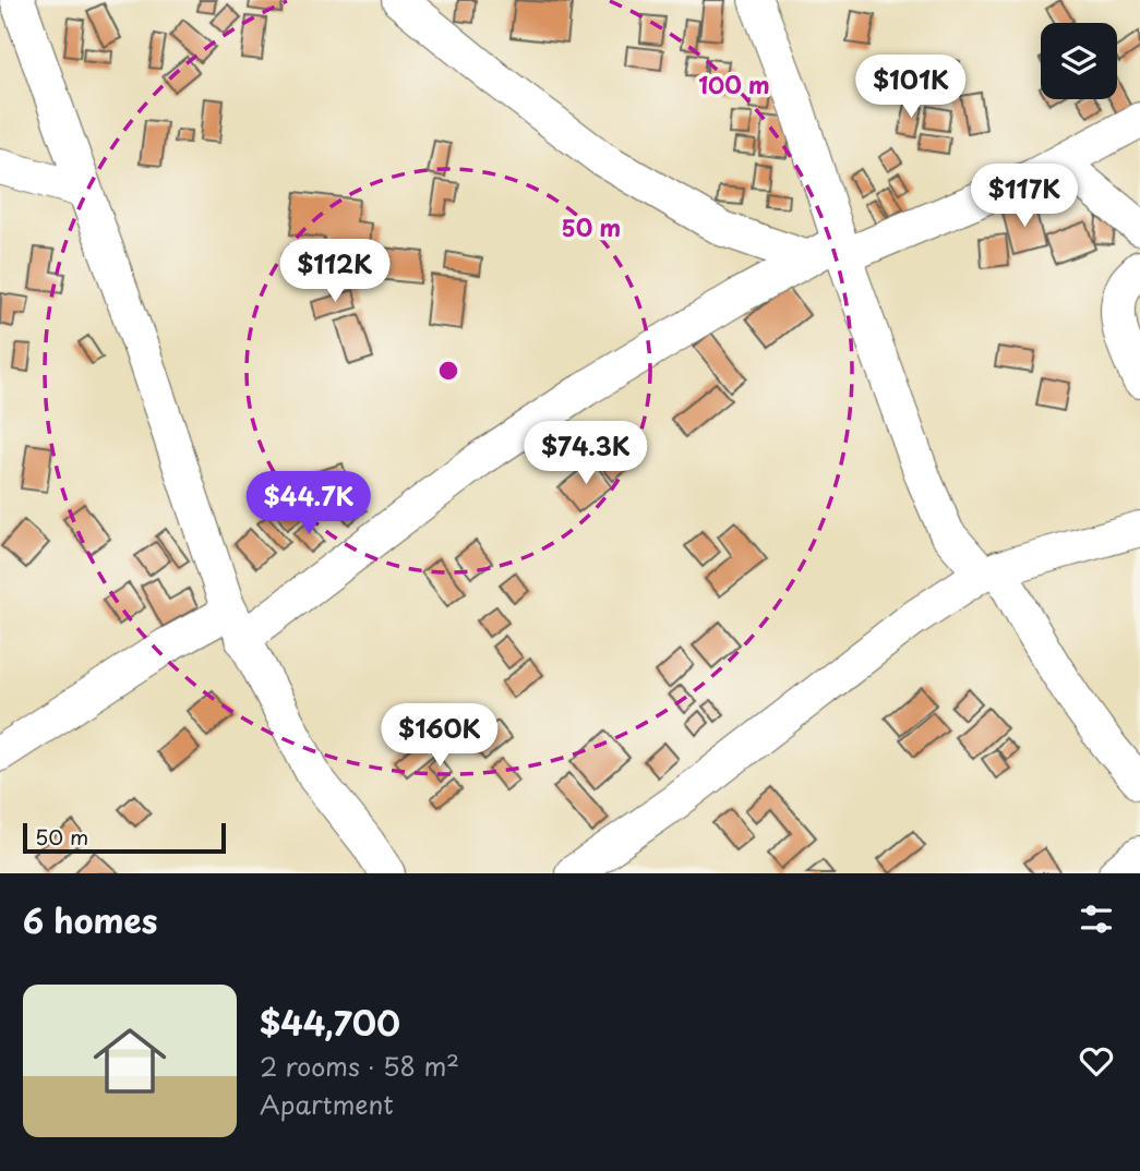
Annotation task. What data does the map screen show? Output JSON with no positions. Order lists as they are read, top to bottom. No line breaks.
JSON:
{"scale_bar":"50 m","page":{"price":["$101K","$117K","$112K","$74.3K","$44.7K","$160K"],"scale":"50 m","heading":"6 homes","list":[{"name":"$44,700","note":"2 rooms · 58 m² · Apartment"}]},"rings":["100 m","50 m"]}
